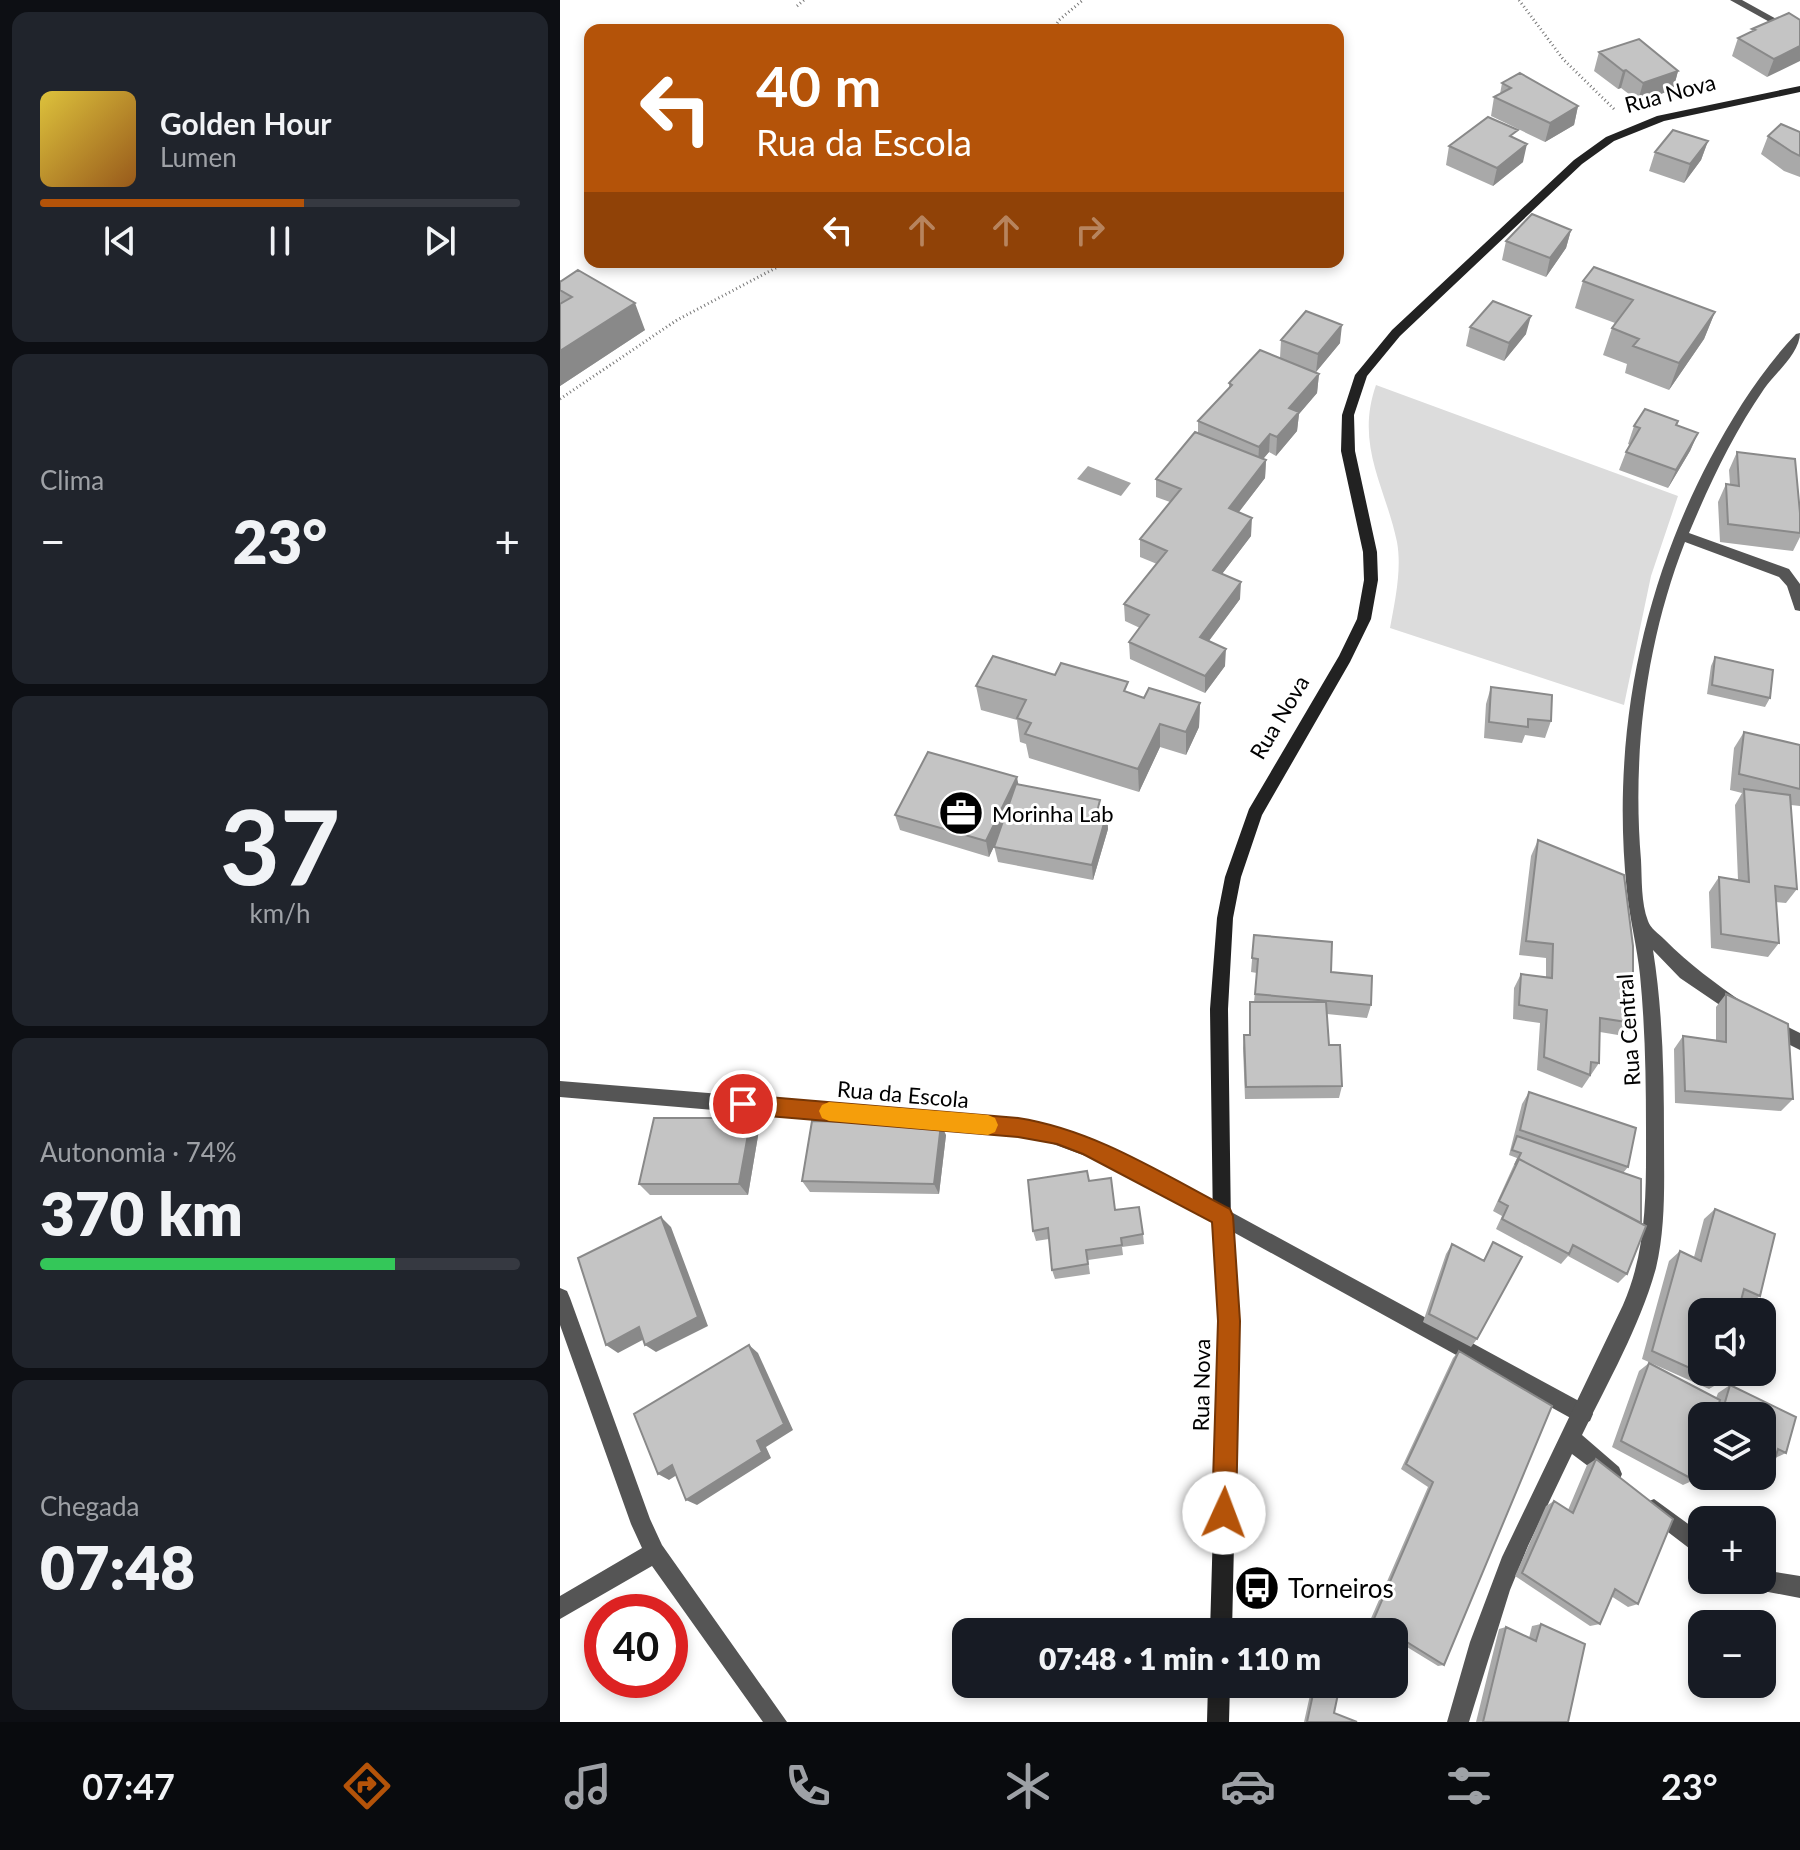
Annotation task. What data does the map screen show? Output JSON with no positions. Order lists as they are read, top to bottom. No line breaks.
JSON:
{"streets":{"street":["Rua Nova","Rua Central","Rua da Escola"]},"crossings":[["Rua Nova","Rua da Escola"],["Rua Central","Rua da Escola"]],"places":{"office":["Morinha Lab"],"bus stop":["Torneiros"]},"page":{"turn":["40 m","Rua da Escola"],"song":["Golden Hour","Lumen"],"tile":["Clima",["37","km/h"],["Autonomia · 74%","370 km"],["Chegada","07:48"]],"heat":["−","23°","+"],"map_buttons":["+","−"],"limit":"40","trip":"07:48 · 1 min · 110 m","tabs":["07:47","23°"]}}
